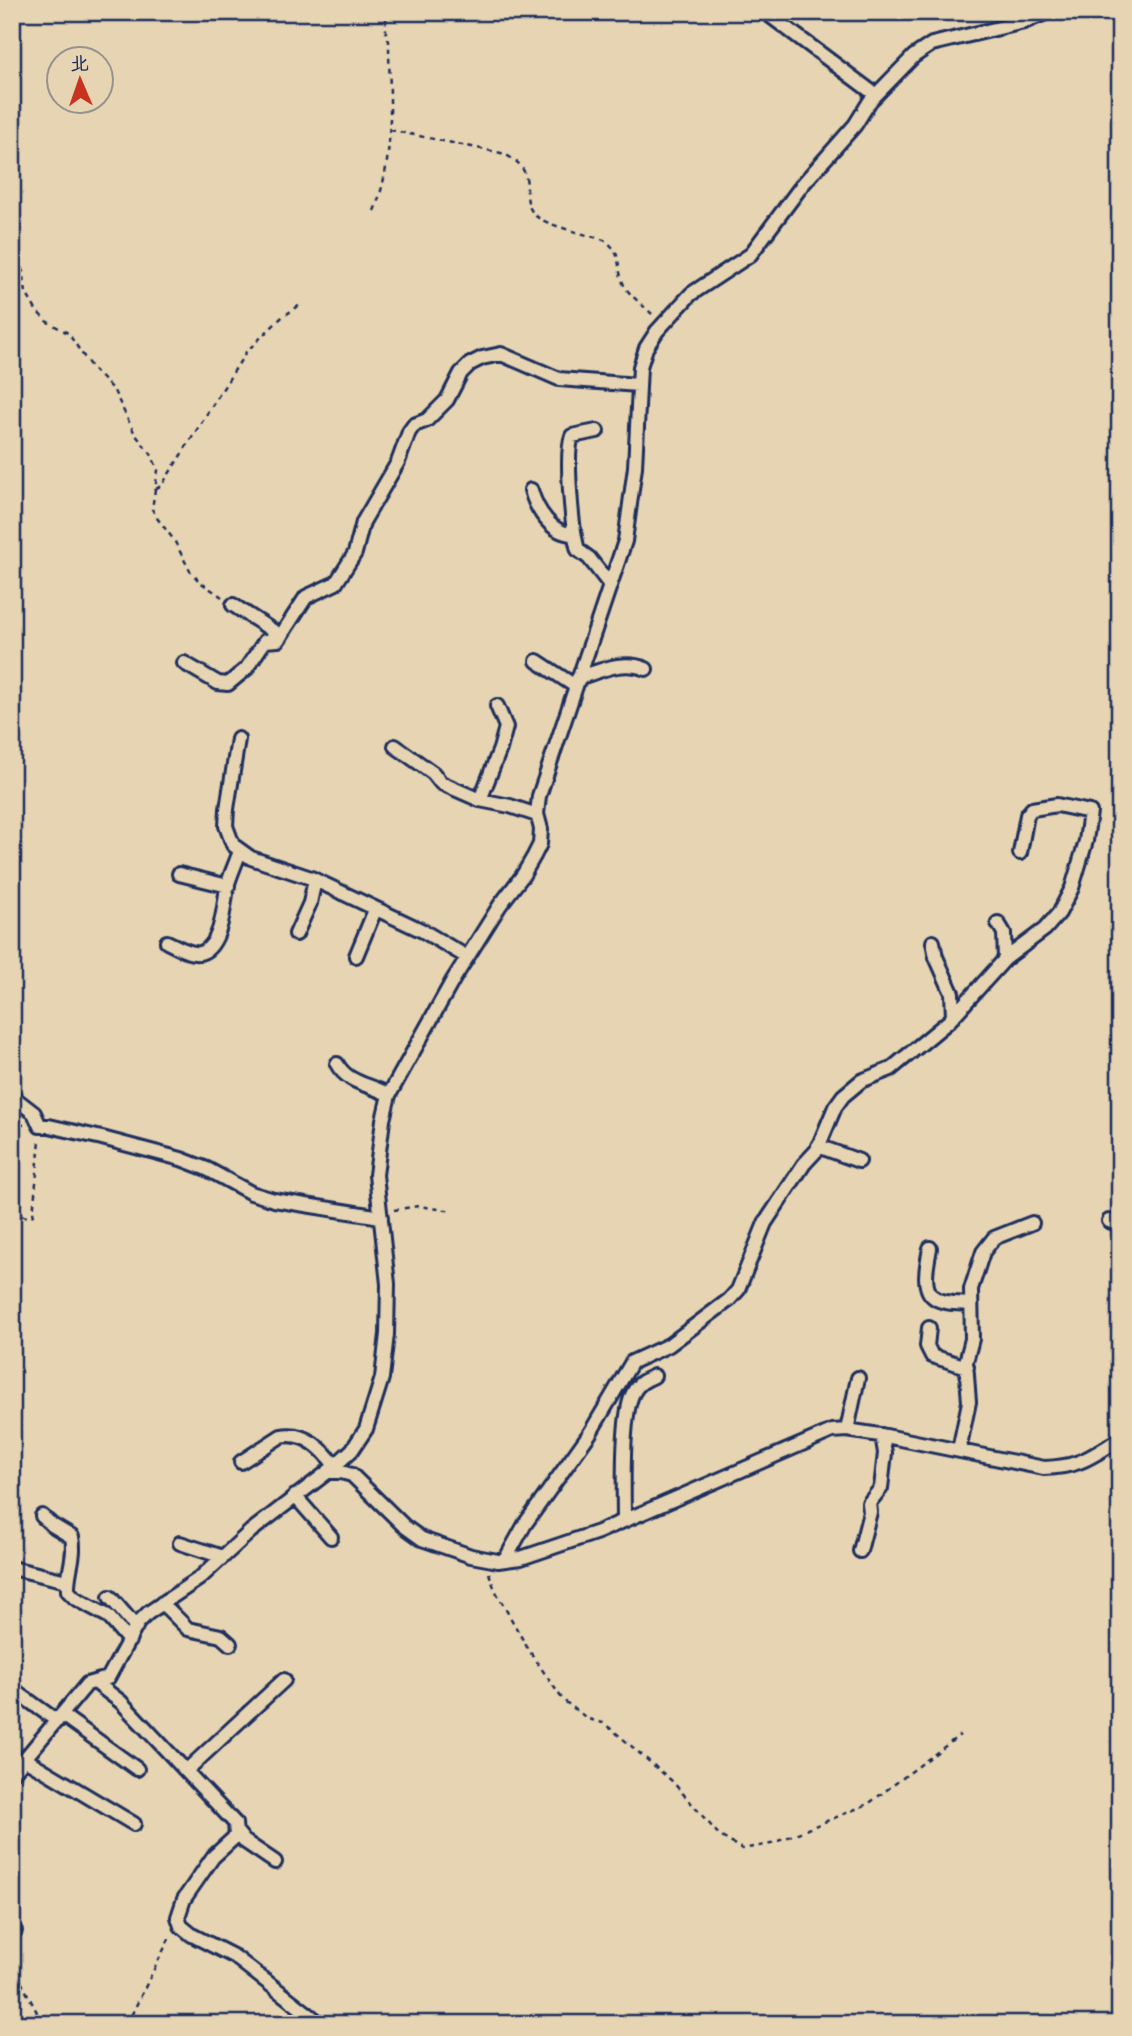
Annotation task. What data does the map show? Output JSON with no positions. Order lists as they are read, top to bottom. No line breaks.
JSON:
{"north":"top"}
